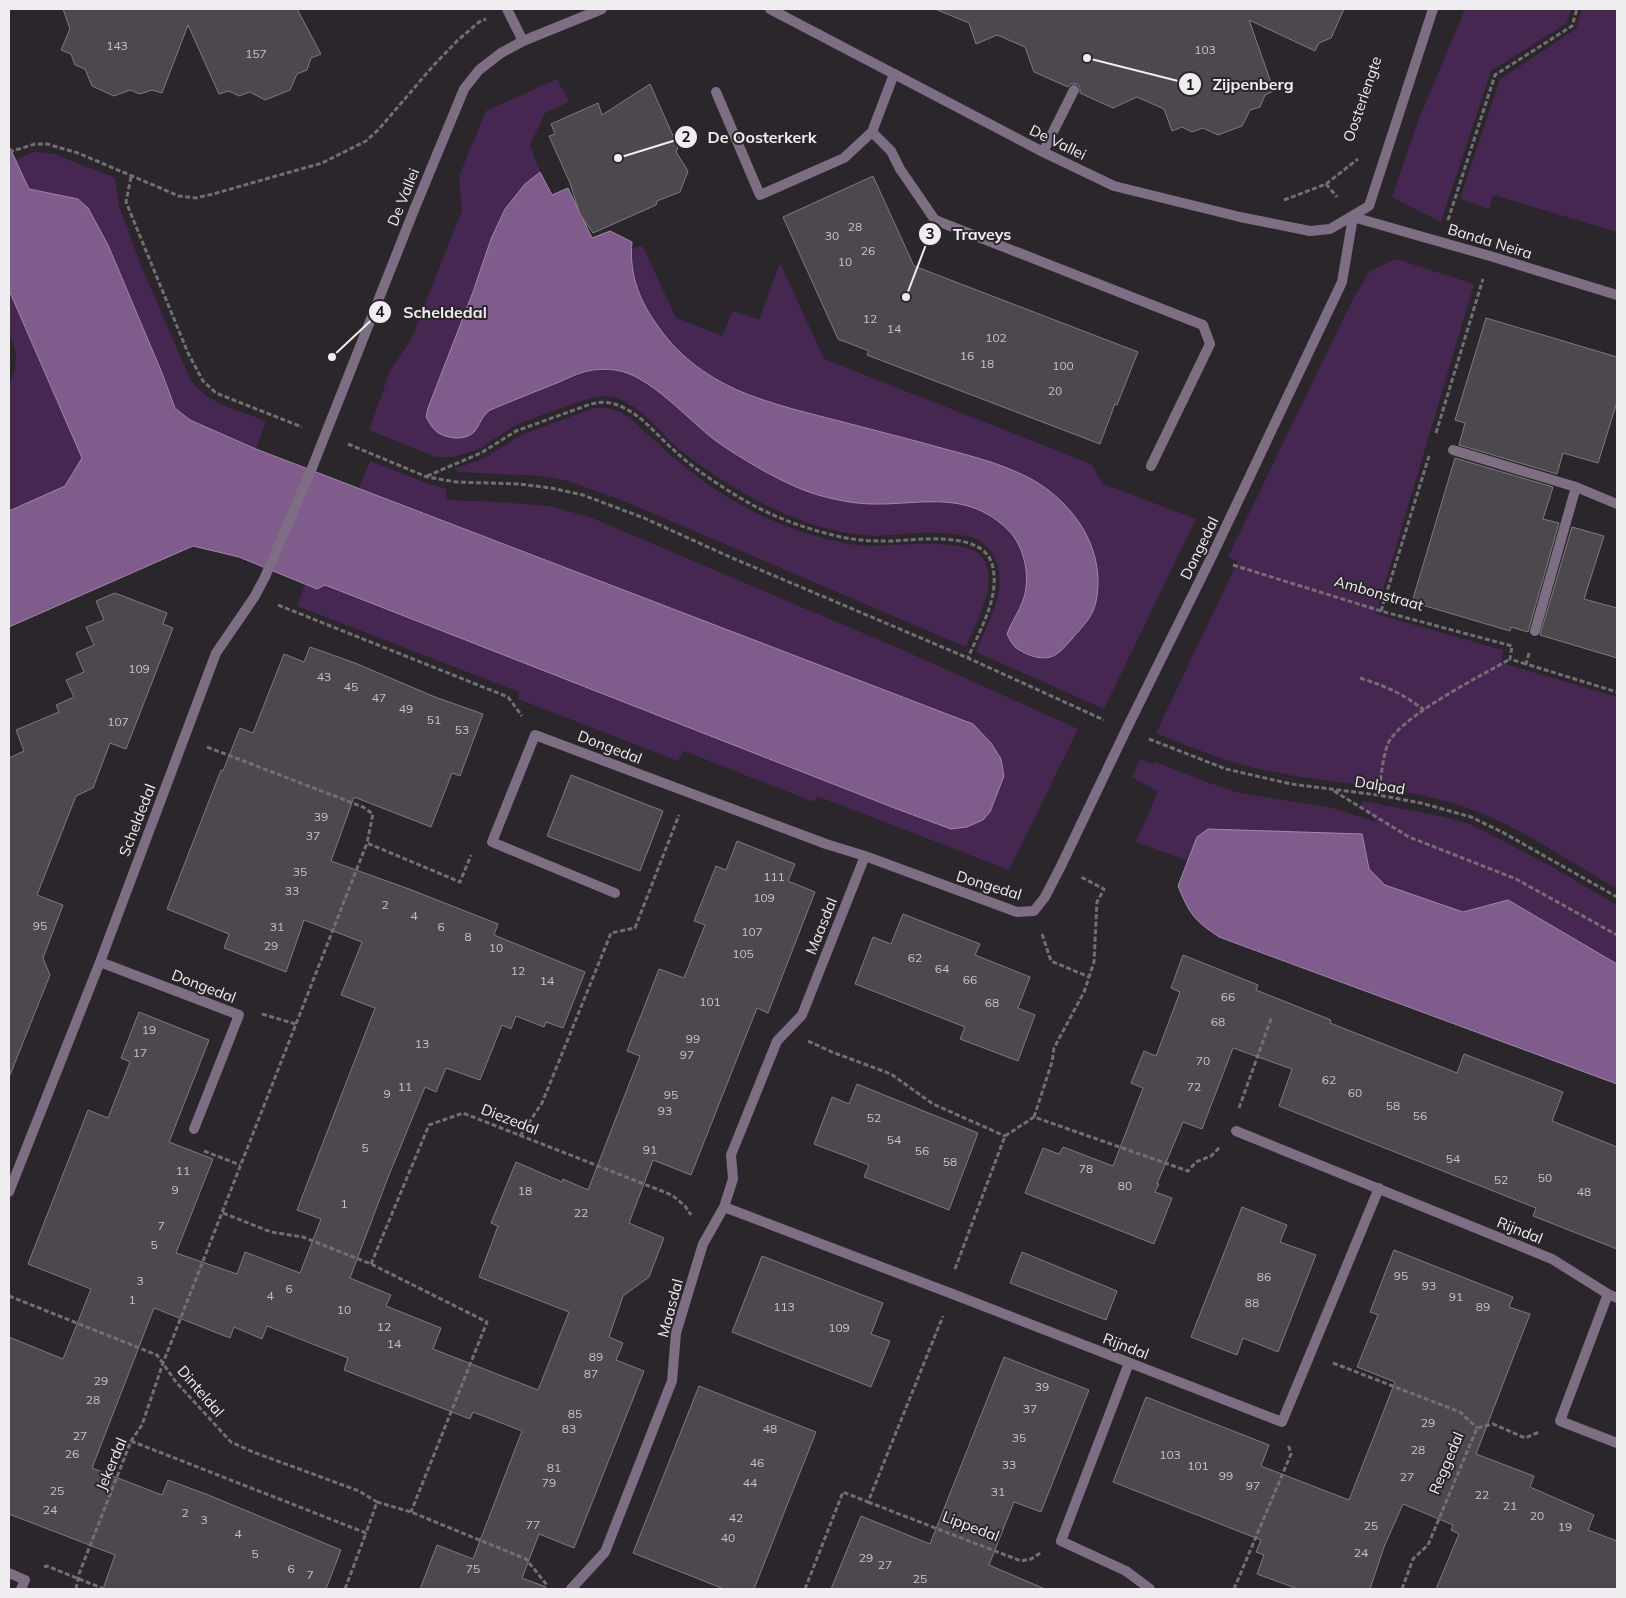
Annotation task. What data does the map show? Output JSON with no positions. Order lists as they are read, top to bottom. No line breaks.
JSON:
{"streets":{"street":["De Vallei","Banda Neira","Dongedal","Scheldedal","Maasdal","Rijndal"],"path":["Oosterlengte","Ambonstraat","Dalpad","Diezedal","Dinteldal","Reggedal","Jekerdal","Lippedal"]},"crossings":[["De Vallei","Banda Neira"],["De Vallei","Dongedal"],["De Vallei","Dalpad"],["De Vallei","Scheldedal"],["Banda Neira","Dongedal"],["Dongedal","Ambonstraat"],["Dongedal","Dalpad"],["Dongedal","Scheldedal"],["Dongedal","Maasdal"],["Maasdal","Diezedal"],["Maasdal","Rijndal"],["Dinteldal","Jekerdal"]],"places":["Zijpenberg","De Oosterkerk","Traveys","Scheldedal"],"house_numbers":["143","103","157","28","30","26","10","12","14","102","16","18","100","20","109","43","45","47","49","51","107","53","39","37","35","111","33","109","2","4","95","31","6","107","8","29","10","105","62","64","12","66","14","66","101","68","68","19","99","13","17","97","70","62","11","72","60","9","95","58","93","56","52","54","5","91","56","54","58","78","11","50","52","80","9","18","48","1","22","7","5","95","86","3","93","6","4","91","1","88","113","89","10","12","109","14","89","87","29","39","28","37","85","29","83","48","27","35","28","26","103","46","33","101","81","99","27","79","44","97","25","31","22","21","24","2","20","42","3","77","25","19","4","40","24","5","29","27","6","75","7","25"]}
